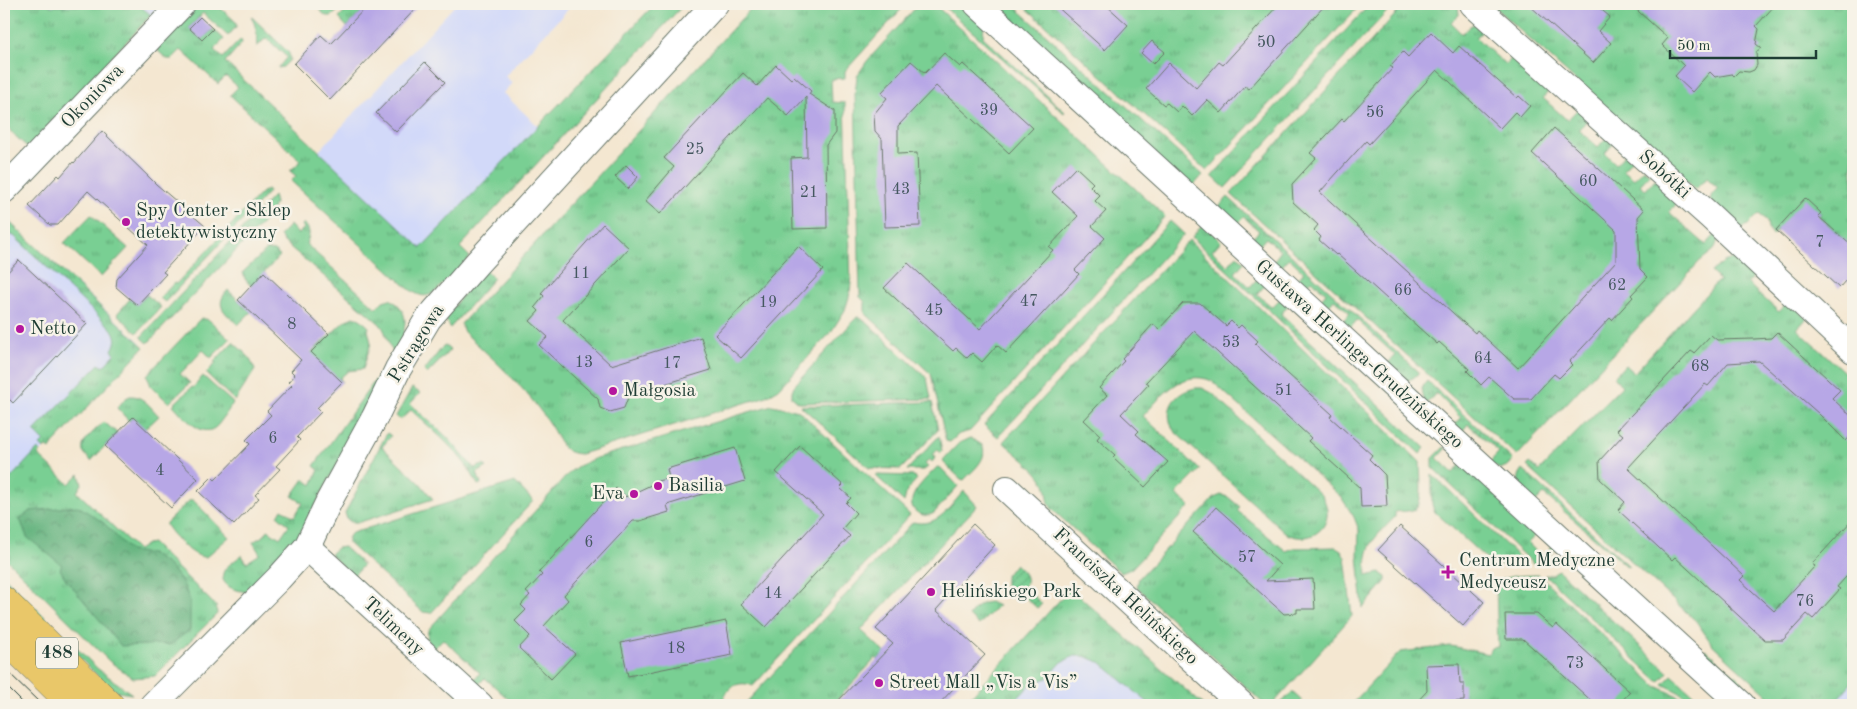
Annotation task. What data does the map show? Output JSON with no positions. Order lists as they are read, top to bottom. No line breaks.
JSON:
{"streets":{"main road":["488"],"street":["Okoniowa","Sobótki","Pstrągowa","Gustawa Herlinga-Grudzińskiego","Franciszka Helińskiego","Telimeny"]},"crossings":[["Pstrągowa","Telimeny"]],"places":{"other":["Spy Center - Sklep detektywistyczny","Netto","Małgosia","Basilia","Eva","Helińskiego Park","Street Mall „Vis a Vis”"],"health":["Centrum Medyczne Medyceusz"]},"house_numbers":["50","39","56","25","60","43","21","7","11","62","66","47","19","45","8","53","64","13","17","68","51","6","4","6","57","14","76","18","73"],"scale_bar":"50 m"}
